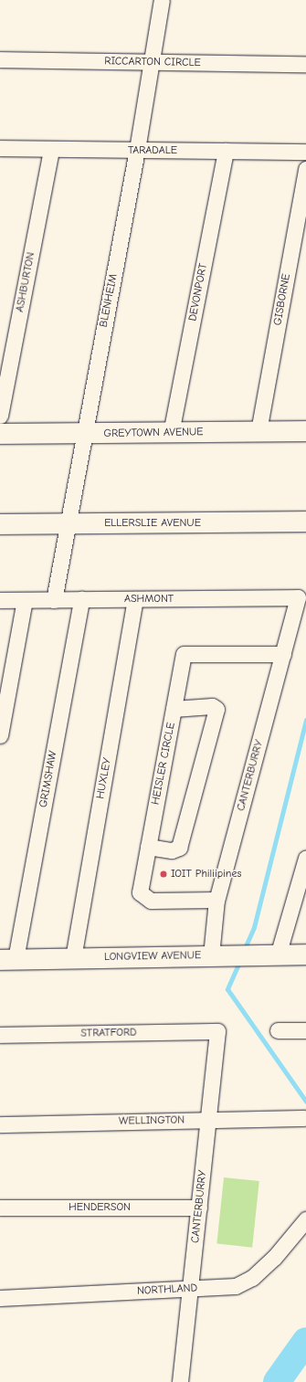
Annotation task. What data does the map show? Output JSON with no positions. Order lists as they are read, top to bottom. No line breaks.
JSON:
{"streets":{"street":["RICCARTON CIRCLE","TARADALE","ASHBURTON","DEVONPORT","GISBORNE","BLENHEIM","GREYTOWN AVENUE","ELLERSLIE AVENUE","ASHMONT","HEISLER CIRCLE","CANTERBURRY","HUXLEY","GRIMSHAW","LONGVIEW AVENUE","STRATFORD","WELLINGTON","HENDERSON","NORTHLAND"]},"crossings":[["RICCARTON CIRCLE","BLENHEIM"],["TARADALE","ASHBURTON"],["TARADALE","DEVONPORT"],["TARADALE","BLENHEIM"],["DEVONPORT","GREYTOWN AVENUE"],["GISBORNE","GREYTOWN AVENUE"],["BLENHEIM","GREYTOWN AVENUE"],["BLENHEIM","ELLERSLIE AVENUE"],["BLENHEIM","ASHMONT"],["ASHMONT","CANTERBURRY"],["ASHMONT","HUXLEY"],["ASHMONT","GRIMSHAW"],["HEISLER CIRCLE","CANTERBURRY"],["CANTERBURRY","LONGVIEW AVENUE"],["CANTERBURRY","STRATFORD"],["CANTERBURRY","WELLINGTON"],["CANTERBURRY","HENDERSON"],["CANTERBURRY","NORTHLAND"],["HUXLEY","LONGVIEW AVENUE"],["GRIMSHAW","LONGVIEW AVENUE"]],"places":["IOIT Philiipines"]}
